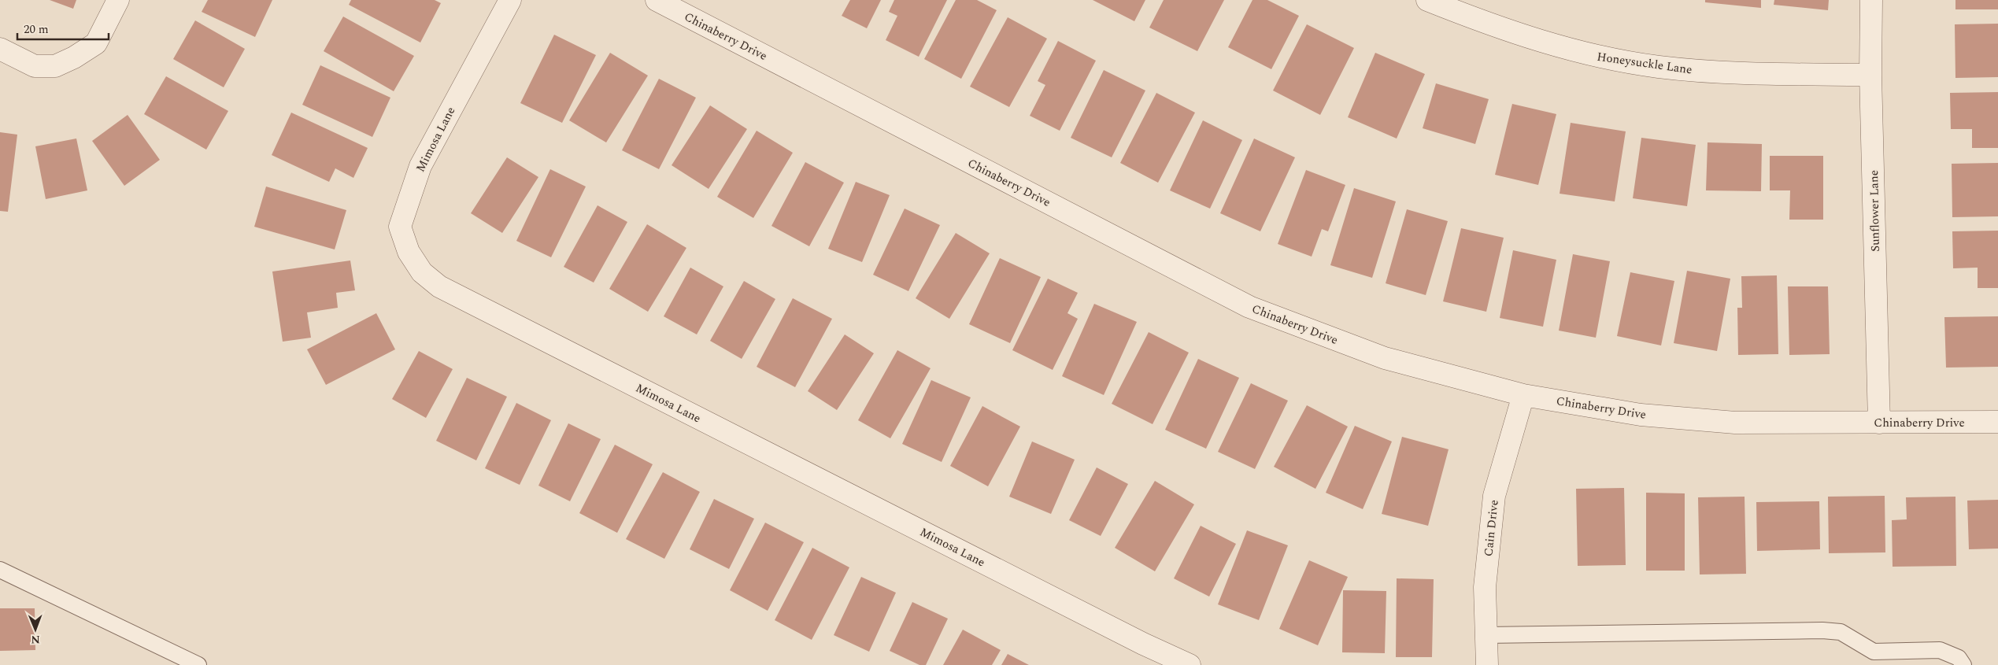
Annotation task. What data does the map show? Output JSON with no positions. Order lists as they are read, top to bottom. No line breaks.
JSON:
{"streets":{"street":["Chinaberry Drive","Honeysuckle Lane","Mimosa Lane","Sunflower Lane","Cain Drive"]},"crossings":[["Chinaberry Drive","Sunflower Lane"],["Chinaberry Drive","Cain Drive"],["Honeysuckle Lane","Sunflower Lane"]],"scale_bar":"20 m","north":"bottom"}
